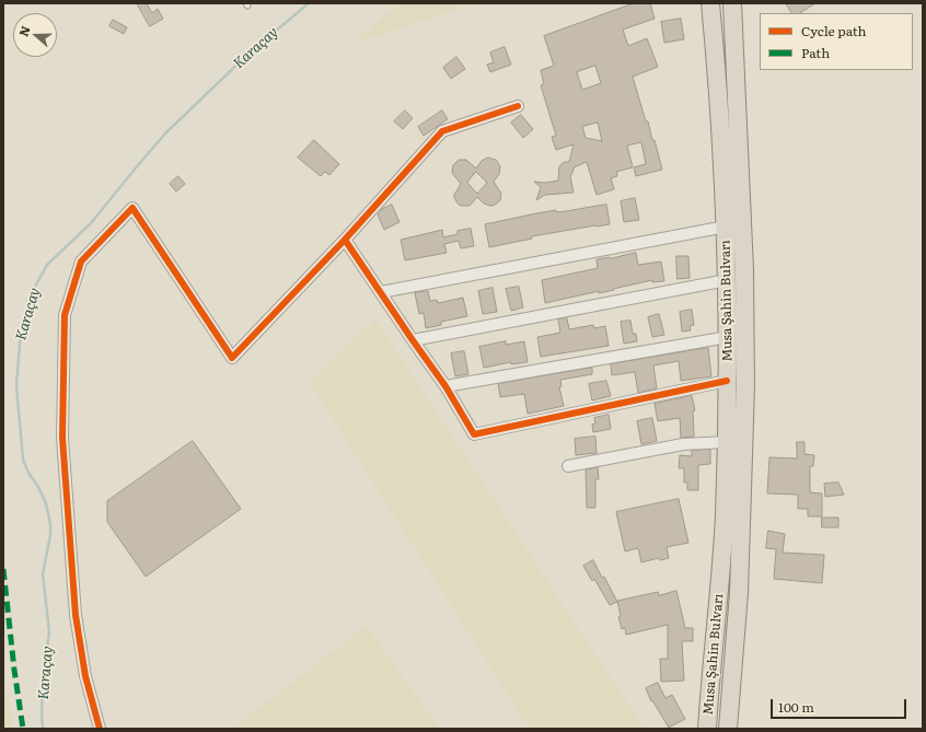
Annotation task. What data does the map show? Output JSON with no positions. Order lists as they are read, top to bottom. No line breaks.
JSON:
{"streets":{"highway":["Musa Şahin Bulvarı"]},"water":["Karaçay"],"legend":["Cycle path","Path"],"scale_bar":"100 m","north":"left"}
